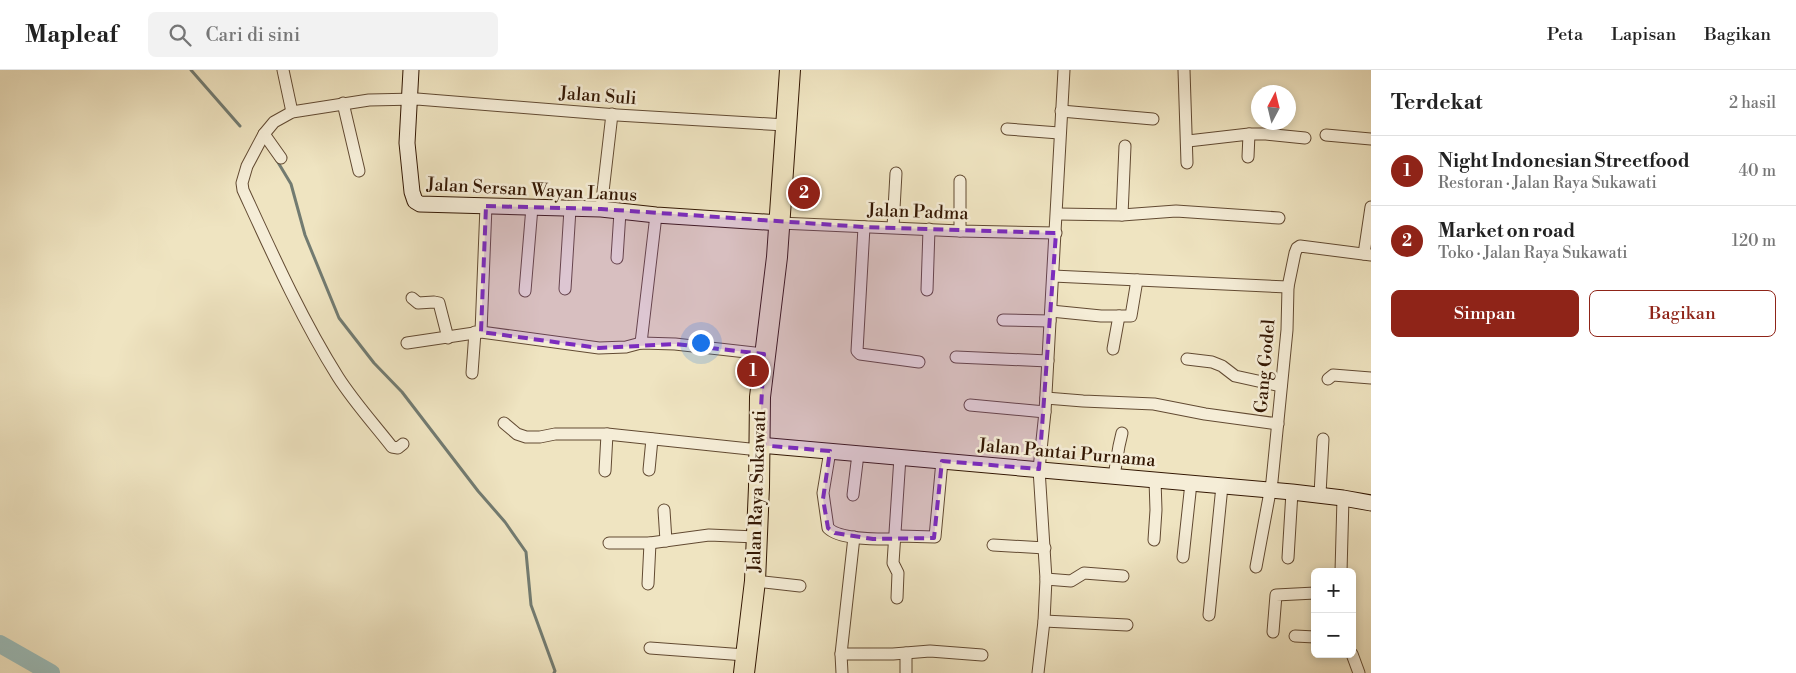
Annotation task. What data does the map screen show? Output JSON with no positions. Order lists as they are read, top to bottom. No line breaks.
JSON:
{"streets":{"highway":["Jalan Raya Sukawati"],"street":["Jalan Suli","Jalan Sersan Wayan Lanus","Jalan Padma","Gang Godel","Jalan Pantai Purnama"]},"crossings":[["Jalan Suli","Jalan Sersan Wayan Lanus"],["Jalan Suli","Jalan Raya Sukawati"],["Jalan Sersan Wayan Lanus","Jalan Padma"],["Jalan Sersan Wayan Lanus","Jalan Raya Sukawati"],["Jalan Padma","Jalan Raya Sukawati"],["Gang Godel","Jalan Pantai Purnama"],["Jalan Pantai Purnama","Jalan Raya Sukawati"]],"north":"top","page":{"header":"Mapleaf","search":"Cari di sini","nav":["Peta","Lapisan","Bagikan"],"heading":["Terdekat","2 hasil"],"list":[{"mark":"1","name":"Night Indonesian Streetfood","note":"Restoran · Jalan Raya Sukawati","value":"40 m"},{"mark":"2","name":"Market on road","note":"Toko · Jalan Raya Sukawati","value":"120 m"}],"pins":["2","1"],"buttons":["Simpan","Bagikan"],"map_buttons":["+","−"]}}
